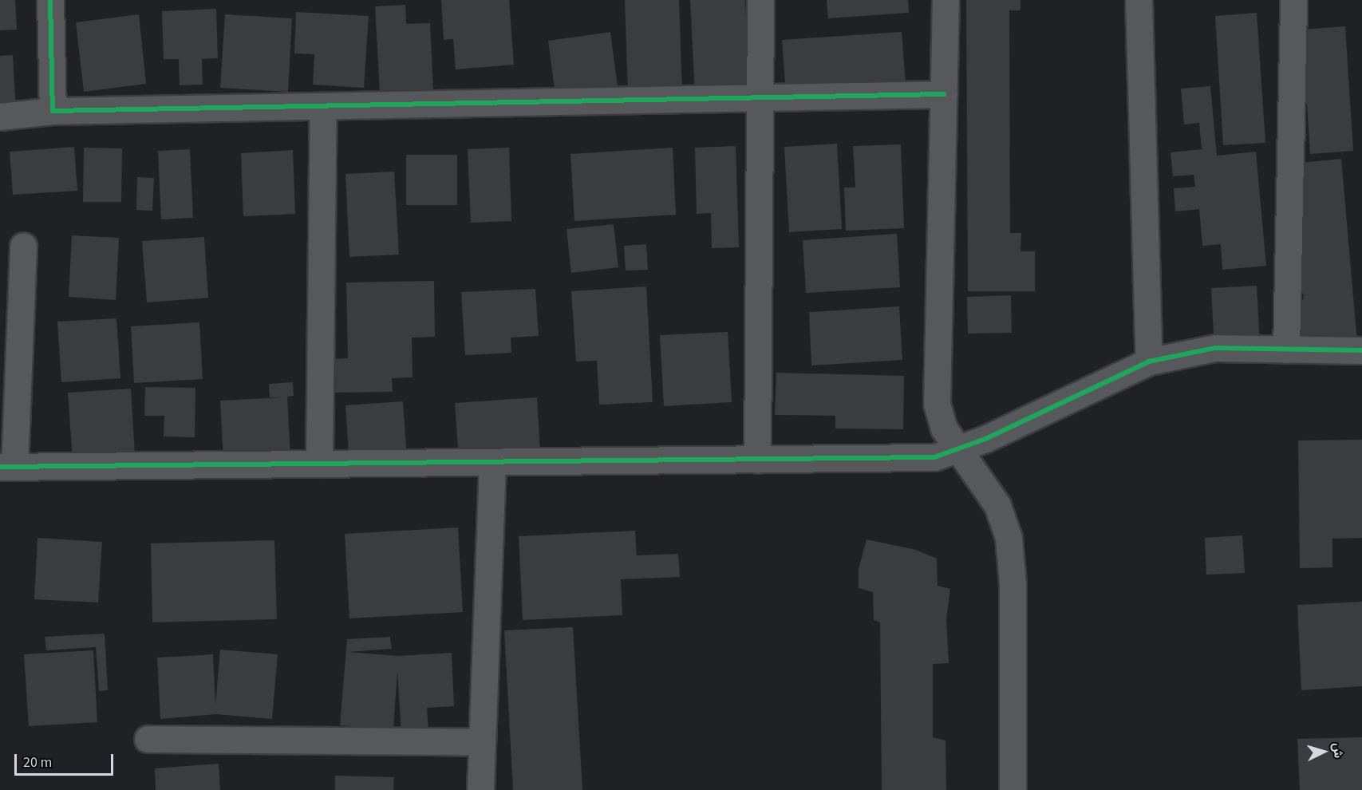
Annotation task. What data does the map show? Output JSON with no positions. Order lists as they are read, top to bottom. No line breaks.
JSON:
{"scale_bar":"20 m","north":"right"}
